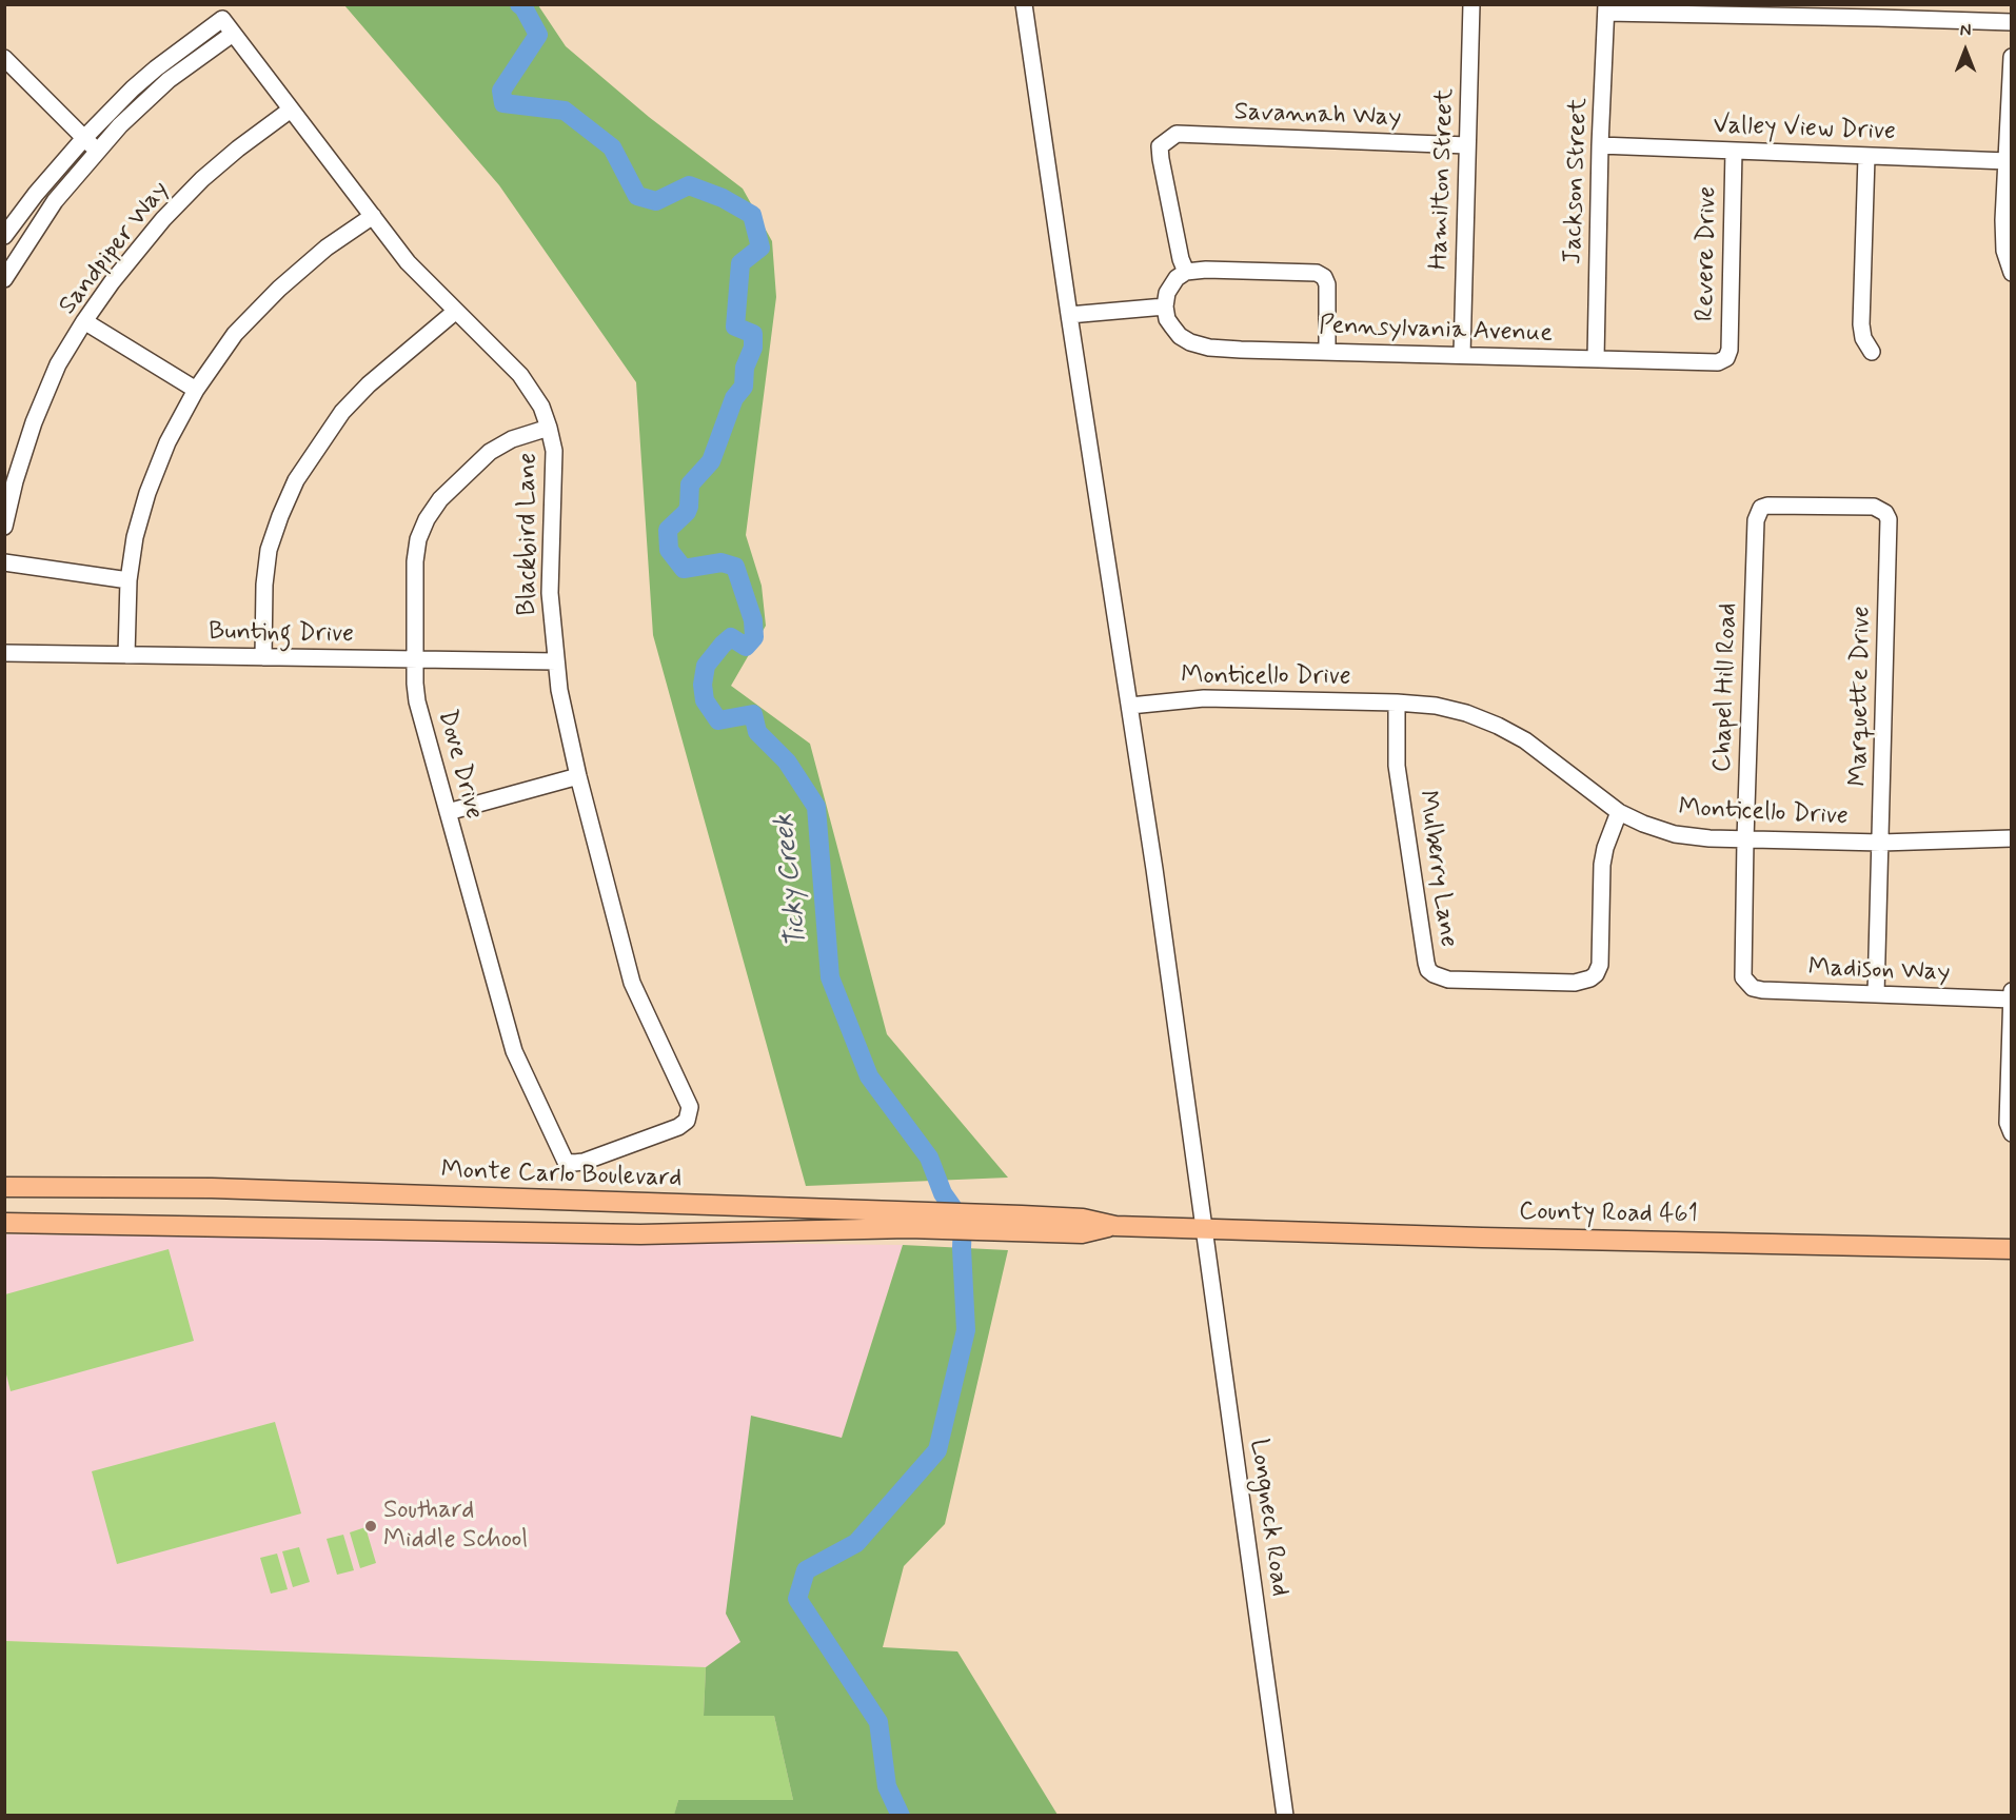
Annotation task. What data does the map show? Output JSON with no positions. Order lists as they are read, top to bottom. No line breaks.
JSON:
{"streets":{"main road":["Monte Carlo Boulevard","County Road 461"],"street":["Savannah Way","Valley View Drive","Hamilton Street","Jackson Street","Sandpiper Way","Revere Drive","Pennsylvania Avenue","Blackbird Lane","Bunting Drive","Monticello Drive","Chapel Hill Road","Marquette Drive","Dove Drive","Mulberry Lane","Madison Way","Longneck Road"]},"crossings":[["Savannah Way","Hamilton Street"],["Valley View Drive","Jackson Street"],["Valley View Drive","Revere Drive"],["Hamilton Street","Pennsylvania Avenue"],["Jackson Street","Pennsylvania Avenue"],["Sandpiper Way","Blackbird Lane"],["Revere Drive","Pennsylvania Avenue"],["Blackbird Lane","Bunting Drive"],["Blackbird Lane","Dove Drive"],["Bunting Drive","Dove Drive"],["Monticello Drive","Chapel Hill Road"],["Monticello Drive","Marquette Drive"],["Monticello Drive","Mulberry Lane"],["Monticello Drive","Longneck Road"],["Chapel Hill Road","Marquette Drive"],["Chapel Hill Road","Madison Way"],["Marquette Drive","Madison Way"],["Monte Carlo Boulevard","County Road 461"],["Monte Carlo Boulevard","Longneck Road"],["County Road 461","Longneck Road"]],"water":["Ticky Creek"],"places":["Southard Middle School"],"north":"top"}
